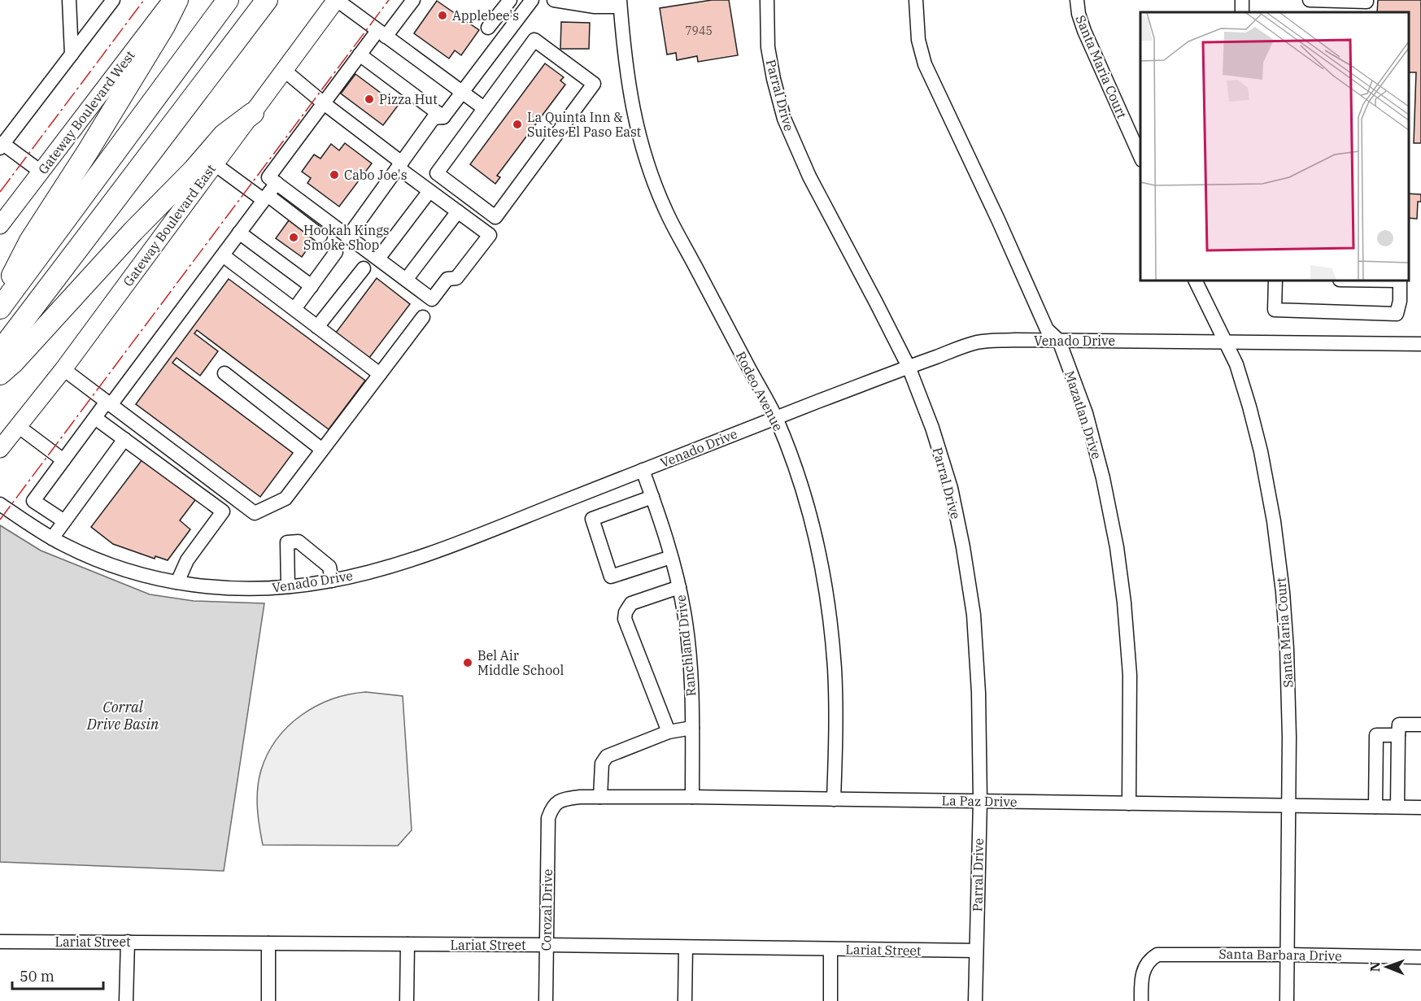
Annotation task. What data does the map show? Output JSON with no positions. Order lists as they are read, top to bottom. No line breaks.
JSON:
{"streets":{"main road":["Gateway Boulevard West","Gateway Boulevard East"],"street":["Santa Maria Court","Parral Drive","Venado Drive","Rodeo Avenue","Mazatlan Drive","Ranchland Drive","La Paz Drive","Corozal Drive","Lariat Street","Santa Barbara Drive"]},"crossings":[["Santa Maria Court","Venado Drive"],["Santa Maria Court","La Paz Drive"],["Santa Maria Court","Santa Barbara Drive"],["Parral Drive","Venado Drive"],["Parral Drive","La Paz Drive"],["Parral Drive","Lariat Street"],["Venado Drive","Rodeo Avenue"],["Venado Drive","Mazatlan Drive"],["Venado Drive","Ranchland Drive"],["Rodeo Avenue","La Paz Drive"],["Mazatlan Drive","La Paz Drive"],["Ranchland Drive","La Paz Drive"],["La Paz Drive","Corozal Drive"],["Corozal Drive","Lariat Street"]],"water":["Corral Drive Basin"],"places":["Applebee's","Pizza Hut","La Quinta Inn & Suites El Paso East","Cabo Joe's","Hookah Kings Smoke Shop","Bel Air Middle School"],"house_numbers":["7945"],"scale_bar":"50 m","north":"left"}
